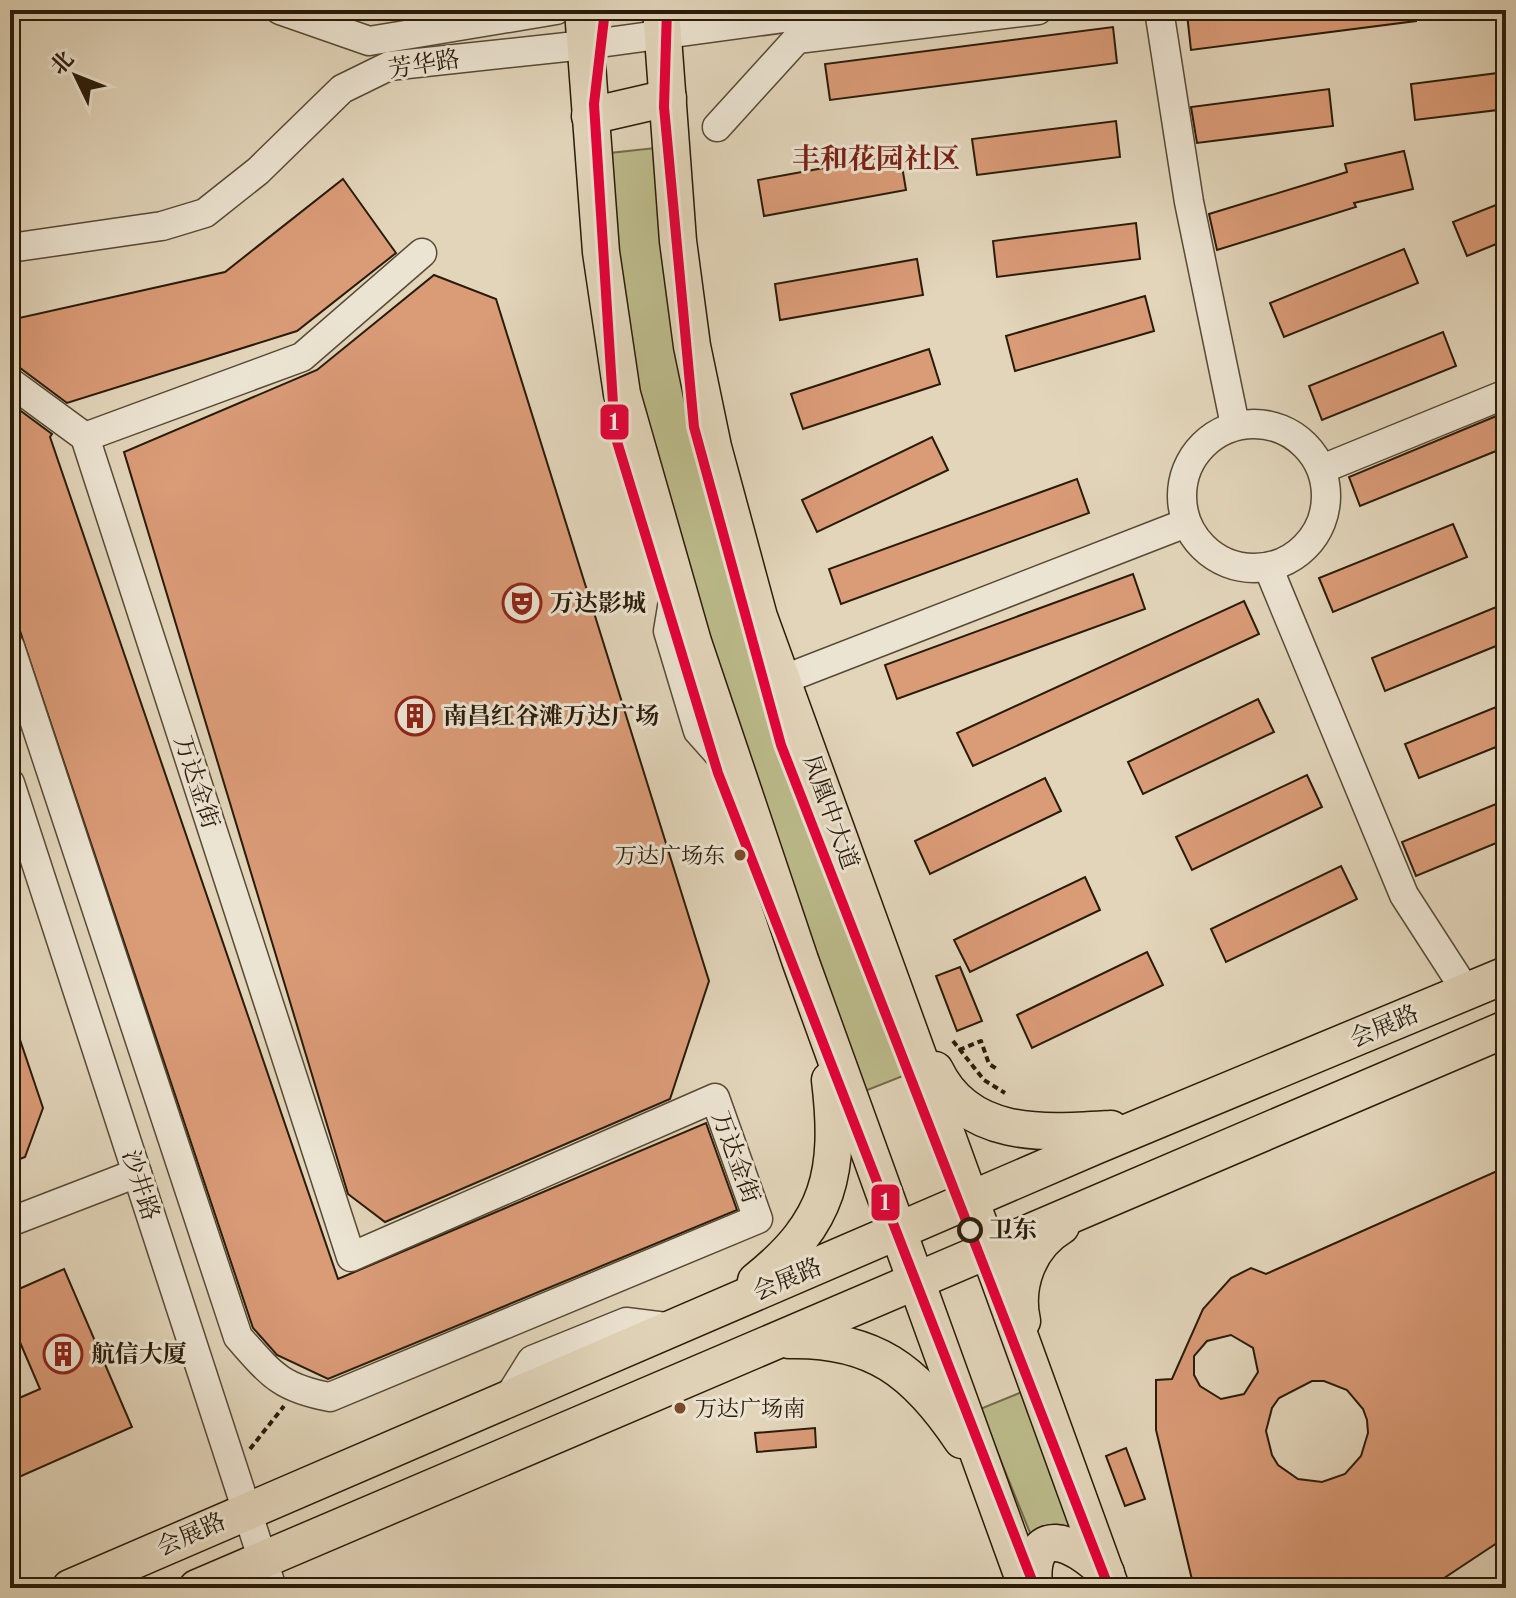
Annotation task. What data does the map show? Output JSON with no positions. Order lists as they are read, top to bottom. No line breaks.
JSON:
{"streets":{"main road":["凤凰中大道","会展路"],"street":["芳华路","万达金街","沙井路"]},"crossings":[["芳华路","凤凰中大道"],["凤凰中大道","会展路"],["会展路","沙井路"]],"districts":["丰和花园社区"],"places":{"theatre":["万达影城"],"building":["南昌红谷滩万达广场","航信大厦"],"other":["万达广场东","卫东","万达广场南"]},"lines":["transit line 1"],"north":"top left"}
